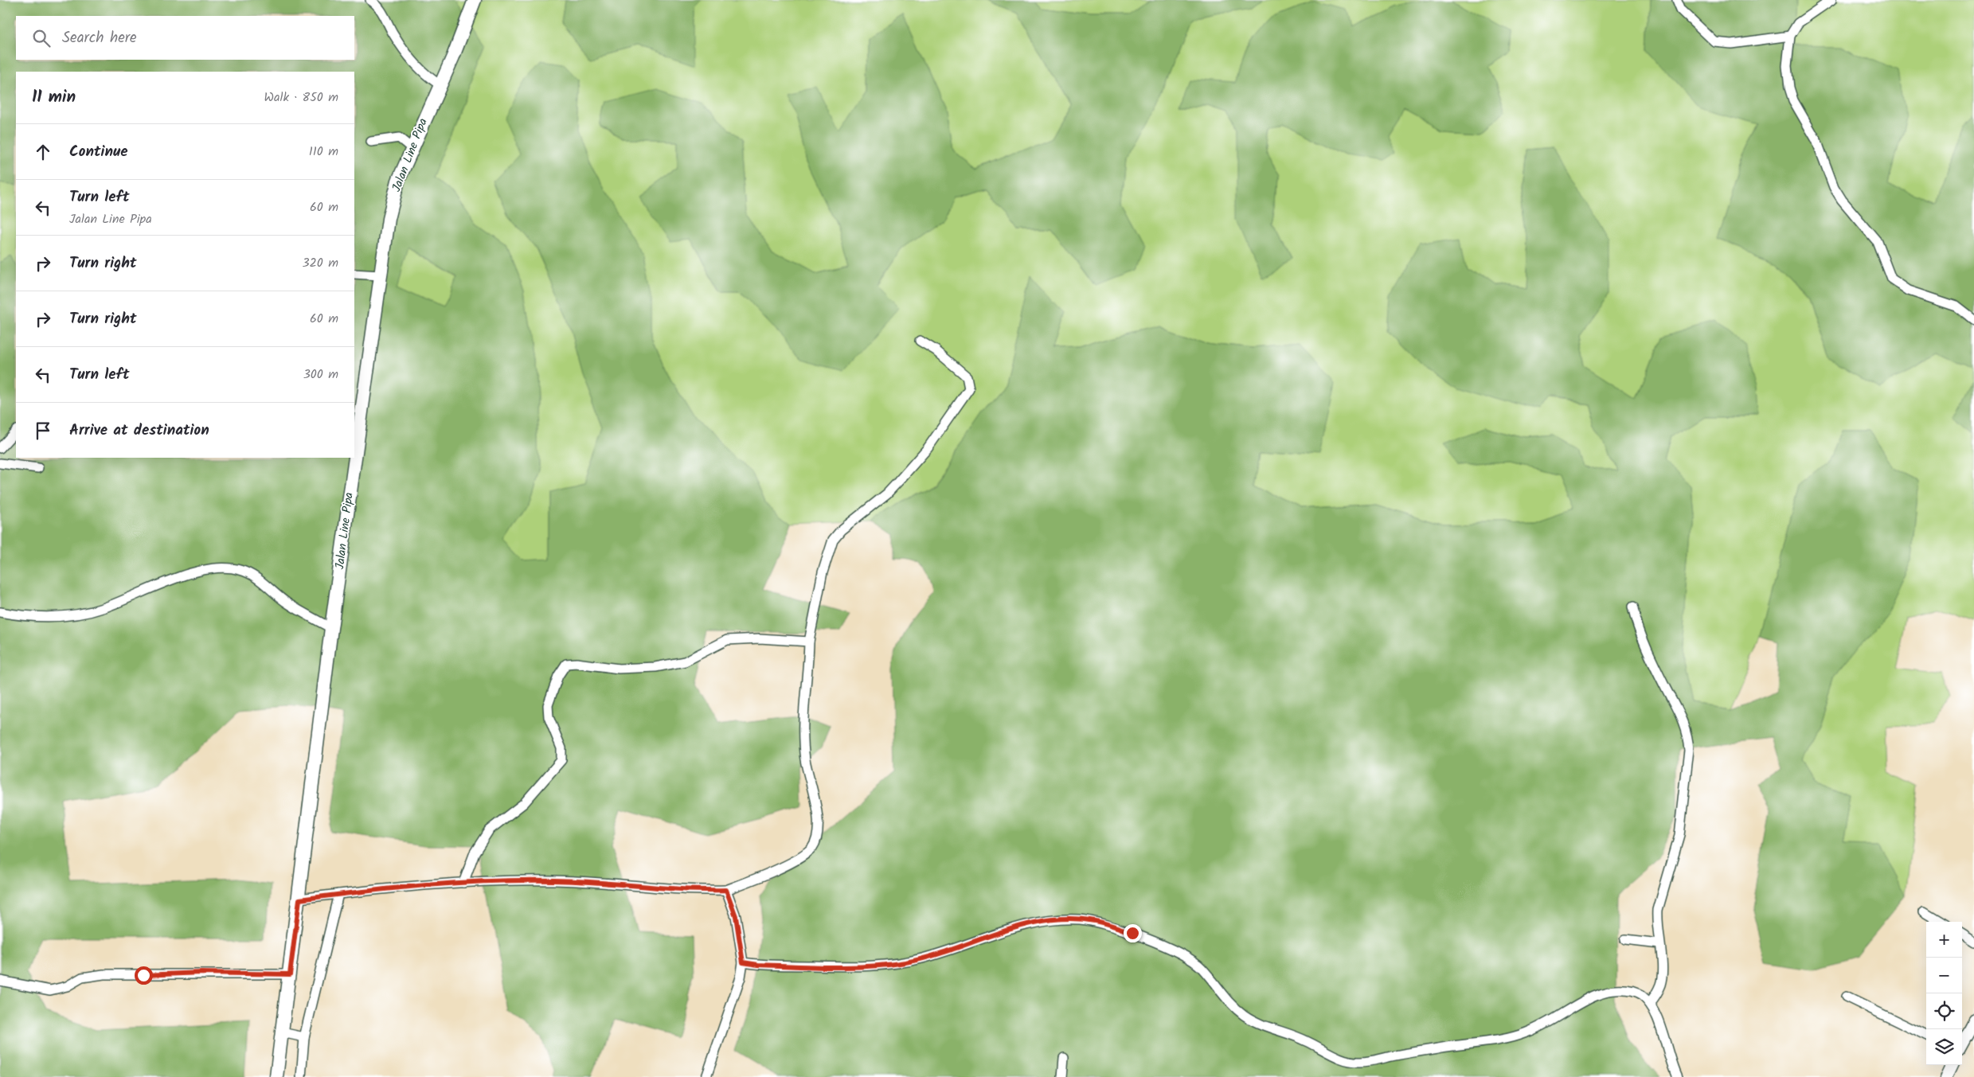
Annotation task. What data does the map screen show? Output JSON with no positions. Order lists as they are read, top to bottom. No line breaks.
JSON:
{"streets":{"main road":["Jalan Line Pipa"]},"page":{"search":"Search here","heading":["11 min","Walk · 850 m"],"list":[["Continue","110 m"],["Turn left","Jalan Line Pipa","60 m"],["Turn right","320 m"],["Turn right","60 m"],["Turn left","300 m"],"Arrive at destination"],"map_buttons":["+","−"]}}
